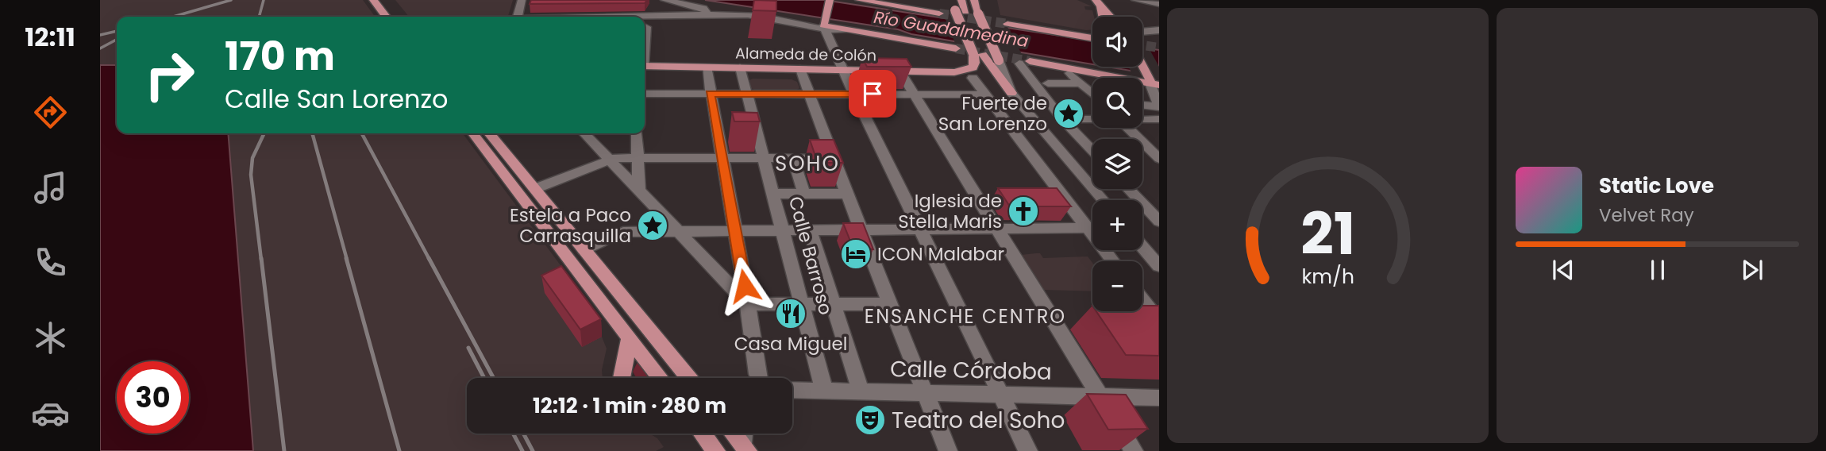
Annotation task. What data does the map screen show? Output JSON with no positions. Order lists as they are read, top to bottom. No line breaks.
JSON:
{"streets":{"main road":["Alameda de Colón"],"street":["Calle Barroso","Calle Córdoba"]},"crossings":[["Alameda de Colón","Calle Barroso"],["Calle Barroso","Calle Córdoba"]],"districts":["SOHO","ENSANCHE CENTRO"],"water":["Río Guadalmedina"],"places":{"place":["Fuerte de San Lorenzo","Estela a Paco Carrasquilla"],"church":["Iglesia de Stella Maris"],"hotel":["ICON Malabar"],"restaurant":["Casa Miguel"],"theatre":["Teatro del Soho"]},"page":{"tabs":"12:11","map_buttons":["+","−"],"turn":["170 m","Calle San Lorenzo"],"song":["Static Love","Velvet Ray"],"limit":"30","trip":"12:12 · 1 min · 280 m","gauge":["21","km/h"]}}
